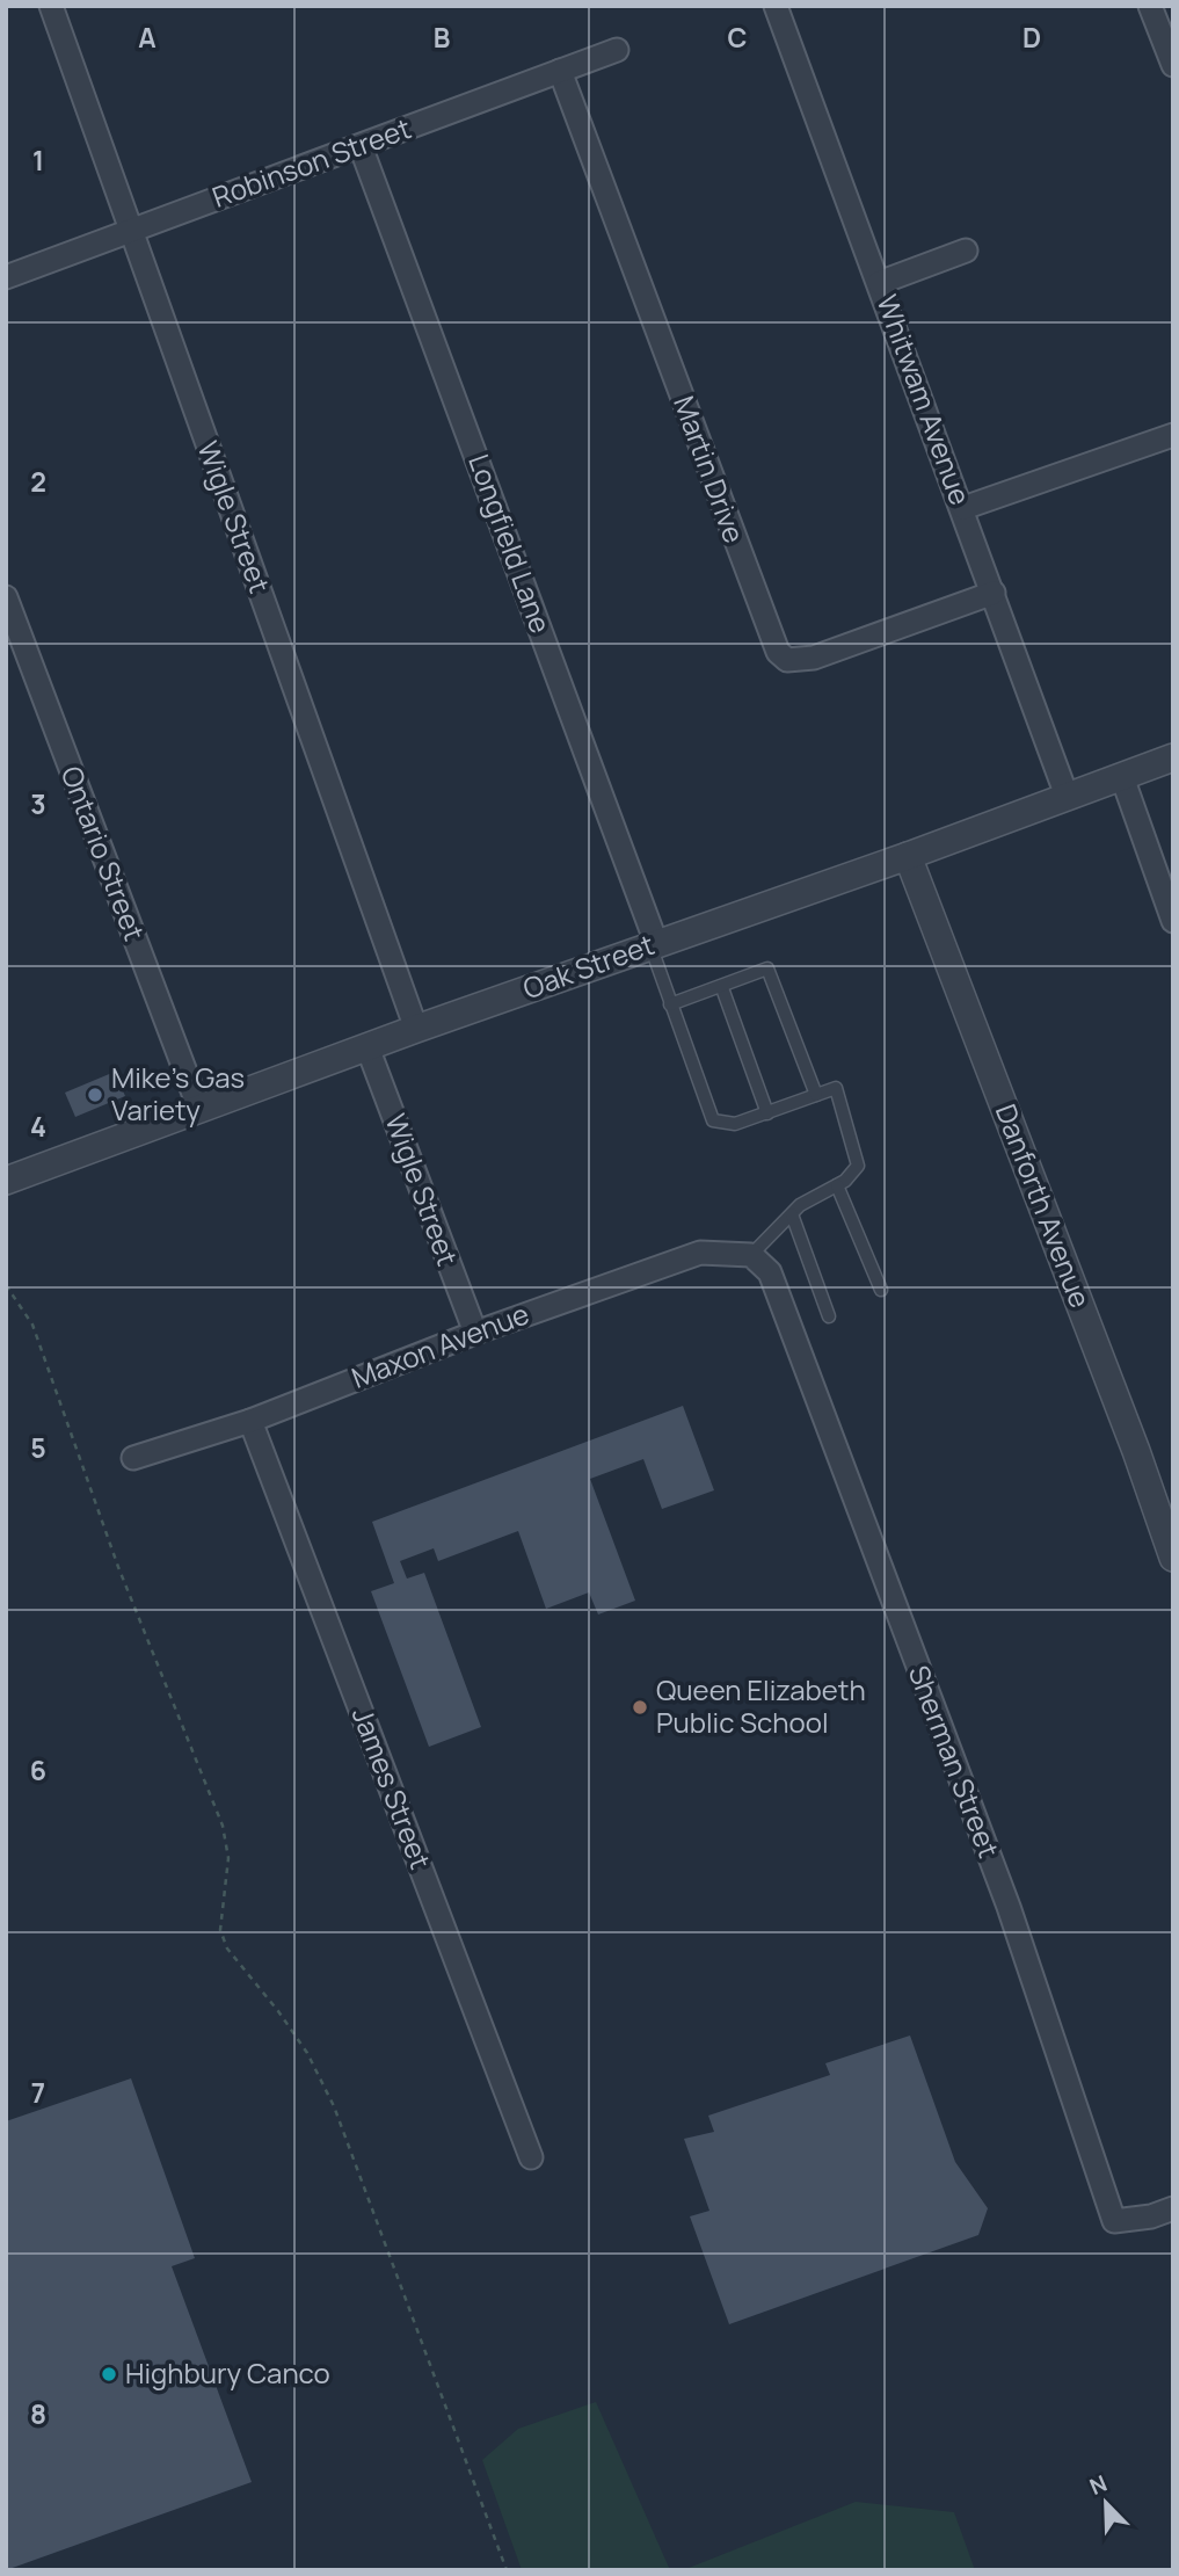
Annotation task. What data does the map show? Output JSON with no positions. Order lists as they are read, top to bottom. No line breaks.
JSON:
{"streets":{"street":["Robinson Street","Whitwam Avenue","Martin Drive","Wigle Street","Longfield Lane","Ontario Street","Oak Street","Danforth Avenue","Maxon Avenue","Sherman Street","James Street"]},"crossings":[["Robinson Street","Martin Drive"],["Robinson Street","Wigle Street"],["Robinson Street","Longfield Lane"],["Whitwam Avenue","Martin Drive"],["Whitwam Avenue","Oak Street"],["Wigle Street","Oak Street"],["Wigle Street","Maxon Avenue"],["Longfield Lane","Oak Street"],["Ontario Street","Oak Street"],["Oak Street","Danforth Avenue"],["Maxon Avenue","Sherman Street"],["Maxon Avenue","James Street"]],"places":["Mike's Gas Variety","Queen Elizabeth Public School","Highbury Canco"],"north":"top left","grid":{"columns":["A","B","C","D"],"rows":["1","2","3","4","5","6","7","8"]}}
